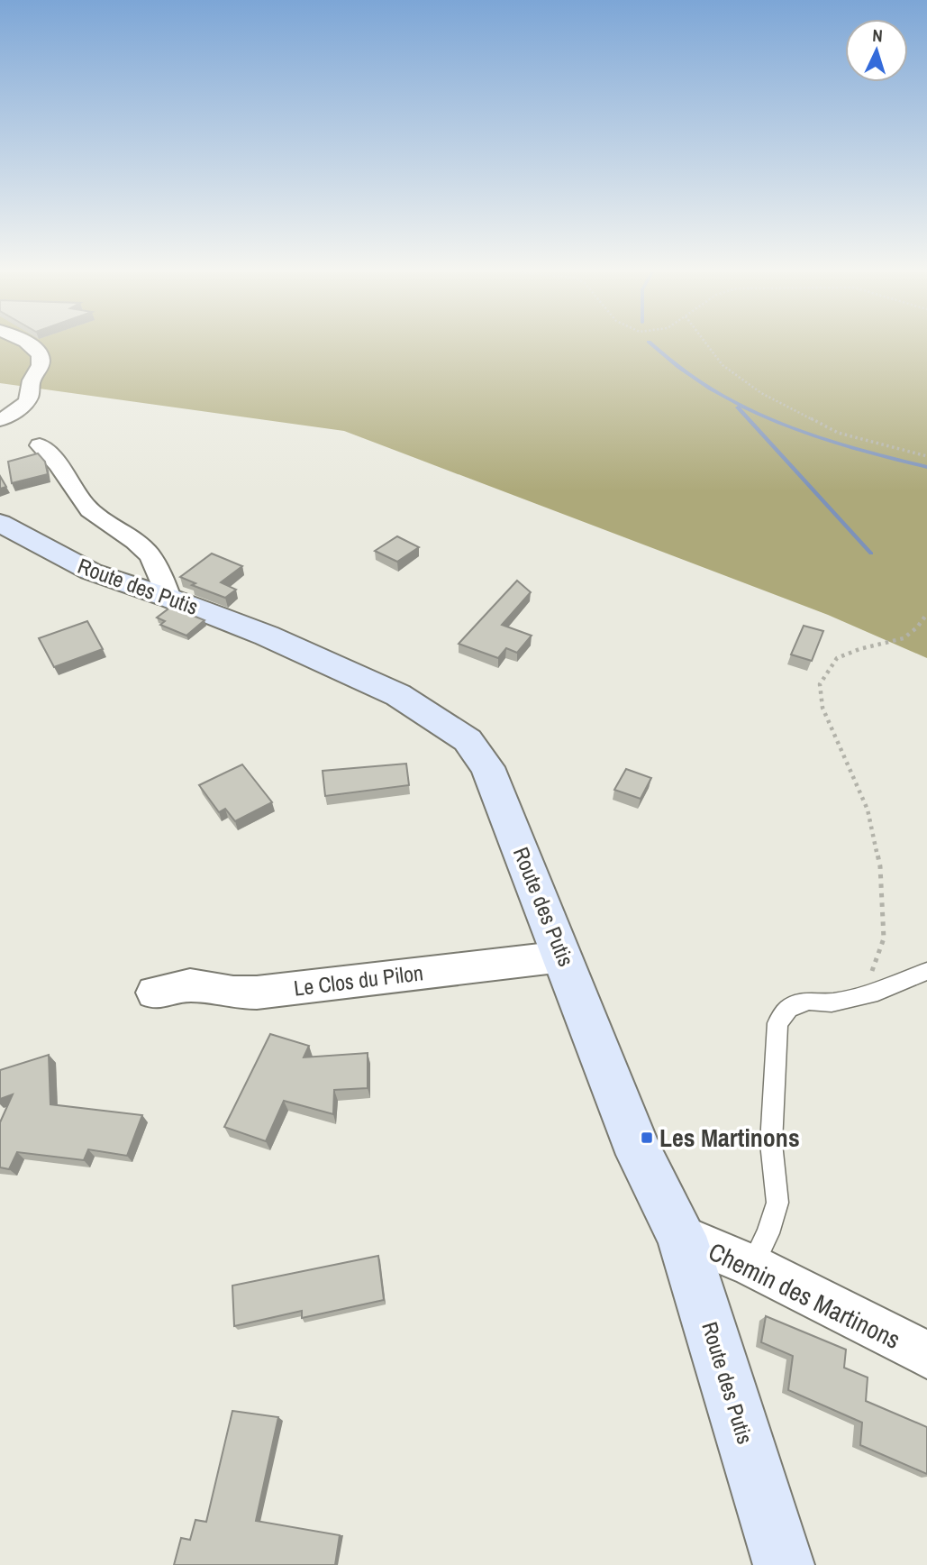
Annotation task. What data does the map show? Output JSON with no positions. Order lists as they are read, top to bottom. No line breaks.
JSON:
{"streets":{"street":["Route des Putis","Le Clos du Pilon","Chemin des Martinons"]},"crossings":[["Route des Putis","Le Clos du Pilon"],["Route des Putis","Chemin des Martinons"]],"places":{"transit":["Les Martinons"]},"north":"top"}
